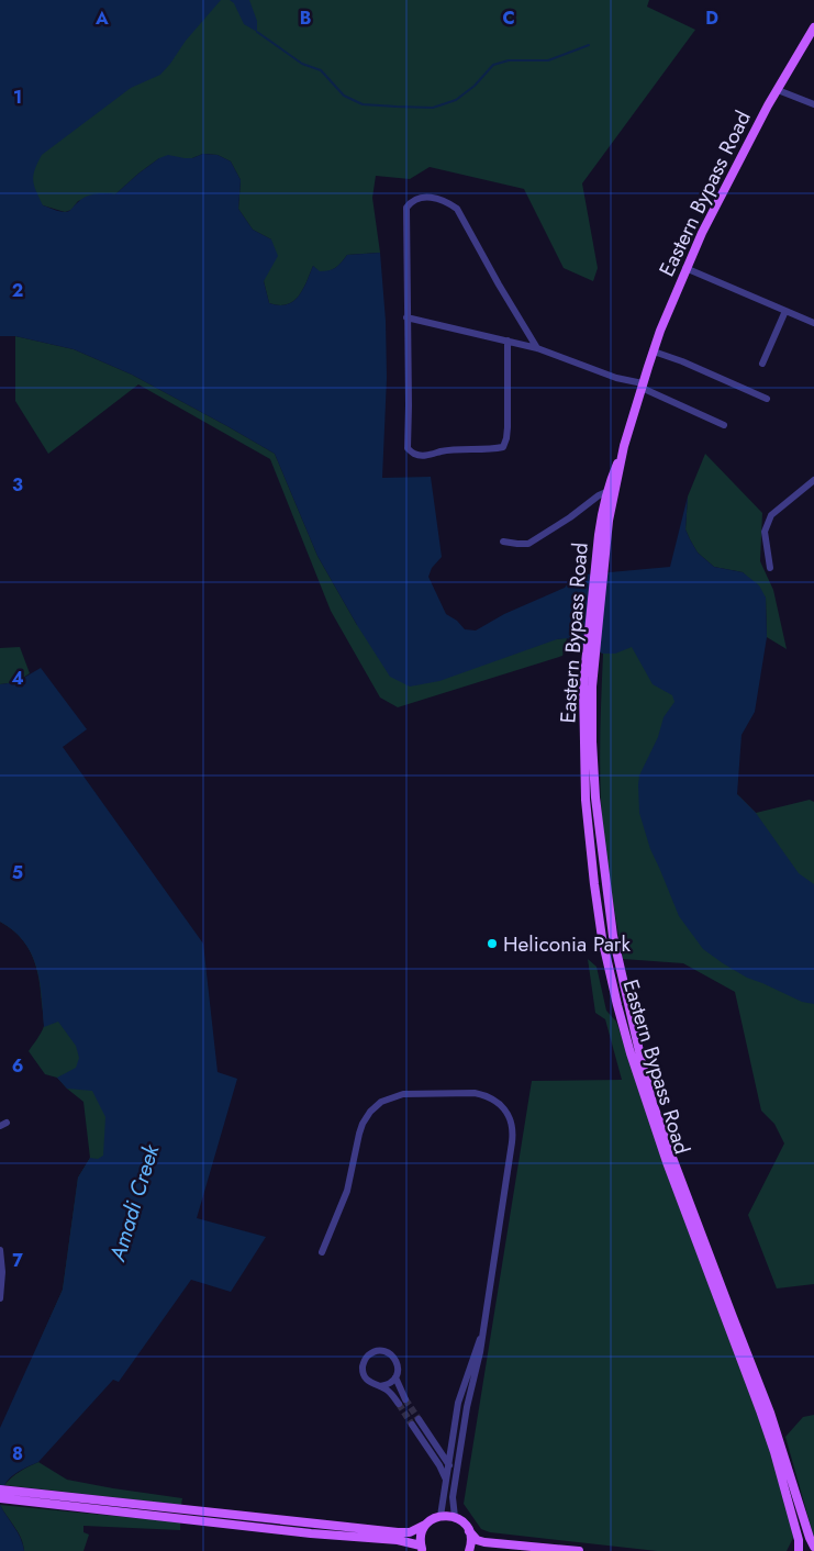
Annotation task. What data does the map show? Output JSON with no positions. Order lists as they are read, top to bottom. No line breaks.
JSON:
{"streets":{"main road":["Eastern Bypass Road"]},"water":["Amadi Creek"],"places":["Heliconia Park"],"grid":{"columns":["A","B","C","D"],"rows":["1","2","3","4","5","6","7","8"]}}
